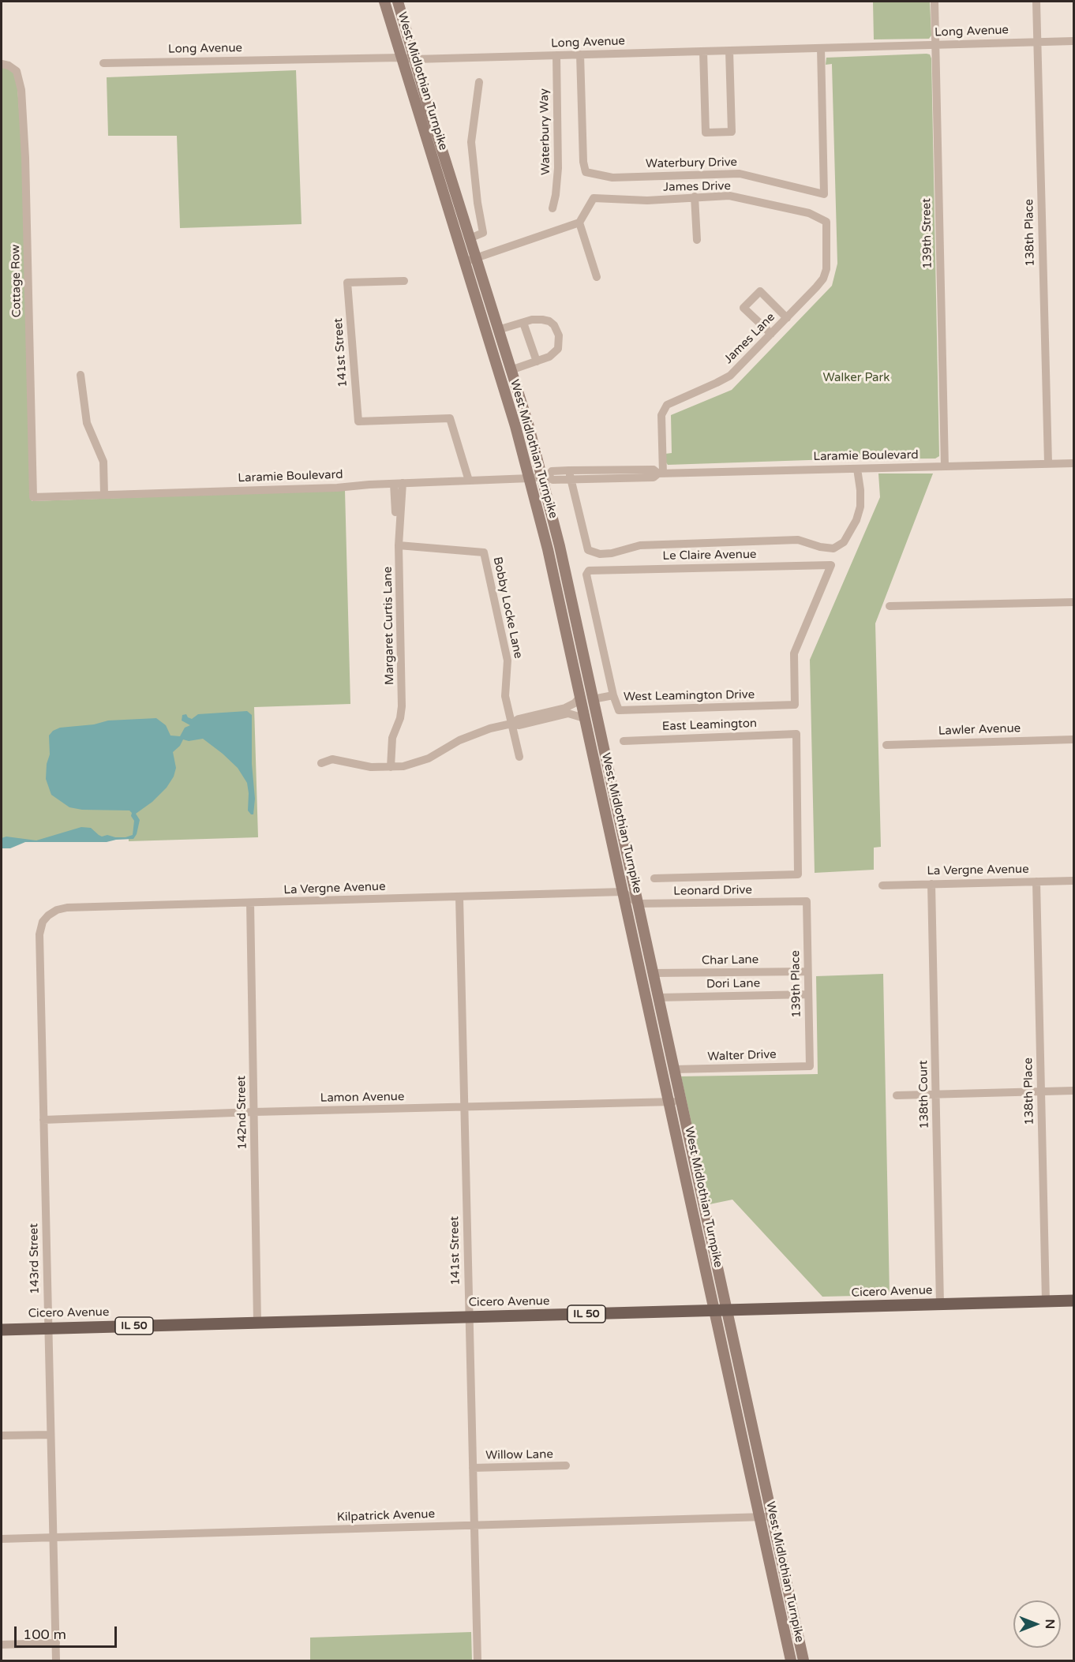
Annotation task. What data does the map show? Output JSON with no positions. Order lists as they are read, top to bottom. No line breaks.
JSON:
{"streets":{"main road":["West Midlothian Turnpike","Cicero Avenue","IL 50"],"street":["Long Avenue","Waterbury Way","Waterbury Drive","James Drive","138th Place","139th Street","Cottage Row","James Lane","141st Street","Laramie Boulevard","Le Claire Avenue","Bobby Locke Lane","Margaret Curtis Lane","West Leamington Drive","East Leamington","Lawler Avenue","La Vergne Avenue","Leonard Drive","Char Lane","Dori Lane","139th Place","Walter Drive","138th Court","Lamon Avenue","142nd Street","143rd Street","Willow Lane","Kilpatrick Avenue"]},"crossings":[["Long Avenue","West Midlothian Turnpike"],["Long Avenue","Waterbury Way"],["Long Avenue","Waterbury Drive"],["Long Avenue","138th Place"],["Long Avenue","139th Street"],["West Midlothian Turnpike","Laramie Boulevard"],["West Midlothian Turnpike","West Leamington Drive"],["West Midlothian Turnpike","La Vergne Avenue"],["West Midlothian Turnpike","Leonard Drive"],["West Midlothian Turnpike","Char Lane"],["West Midlothian Turnpike","Dori Lane"],["West Midlothian Turnpike","Walter Drive"],["West Midlothian Turnpike","Lamon Avenue"],["West Midlothian Turnpike","Cicero Avenue"],["West Midlothian Turnpike","Kilpatrick Avenue"],["James Drive","James Lane"],["138th Place","Laramie Boulevard"],["138th Place","La Vergne Avenue"],["138th Place","Cicero Avenue"],["139th Street","Laramie Boulevard"],["Cottage Row","Laramie Boulevard"],["James Lane","Laramie Boulevard"],["141st Street","Laramie Boulevard"],["141st Street","La Vergne Avenue"],["141st Street","Lamon Avenue"],["141st Street","Cicero Avenue"],["141st Street","Willow Lane"],["141st Street","Kilpatrick Avenue"],["Laramie Boulevard","Margaret Curtis Lane"],["Le Claire Avenue","West Leamington Drive"],["Bobby Locke Lane","Margaret Curtis Lane"],["La Vergne Avenue","138th Court"],["La Vergne Avenue","142nd Street"],["La Vergne Avenue","143rd Street"],["Leonard Drive","139th Place"],["Char Lane","139th Place"],["Dori Lane","139th Place"],["139th Place","Walter Drive"],["138th Court","Cicero Avenue"],["Lamon Avenue","142nd Street"],["Lamon Avenue","143rd Street"],["142nd Street","Cicero Avenue"],["143rd Street","Cicero Avenue"],["143rd Street","Kilpatrick Avenue"]],"parks":["Walker Park"],"scale_bar":"100 m","north":"right"}
